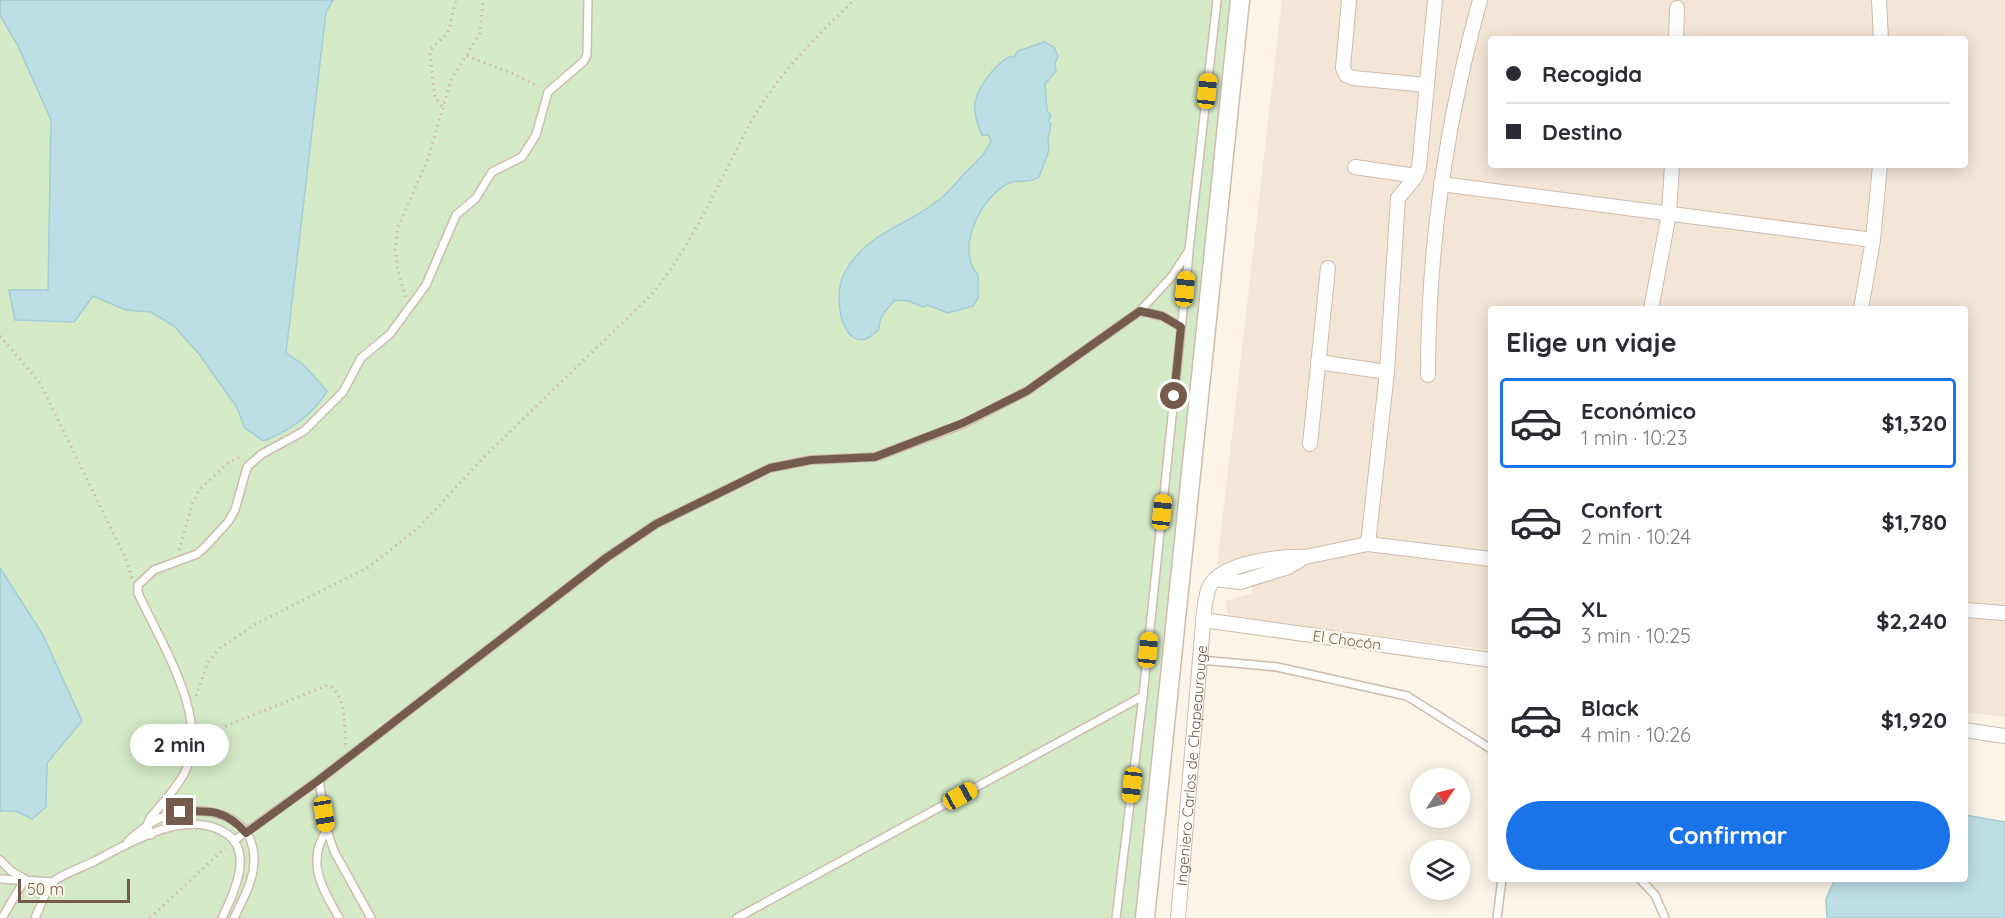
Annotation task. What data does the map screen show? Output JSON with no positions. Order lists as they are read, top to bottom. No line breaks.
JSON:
{"streets":{"street":["El Chocón","Ingeniero Carlos de Chapeaurouge"]},"crossings":[["El Chocón","Ingeniero Carlos de Chapeaurouge"]],"scale_bar":"50 m","north":"top right","page":{"banner":["Recogida","Destino"],"heading":"Elige un viaje","list":[{"name":"Económico","note":"1 min · 10:23","value":"$1,320"},{"name":"Confort","note":"2 min · 10:24","value":"$1,780"},{"name":"XL","note":"3 min · 10:25","value":"$2,240"},{"name":"Black","note":"4 min · 10:26","value":"$1,920"}],"bubble":"2 min","buttons":"Confirmar","scale":"50 m"}}
